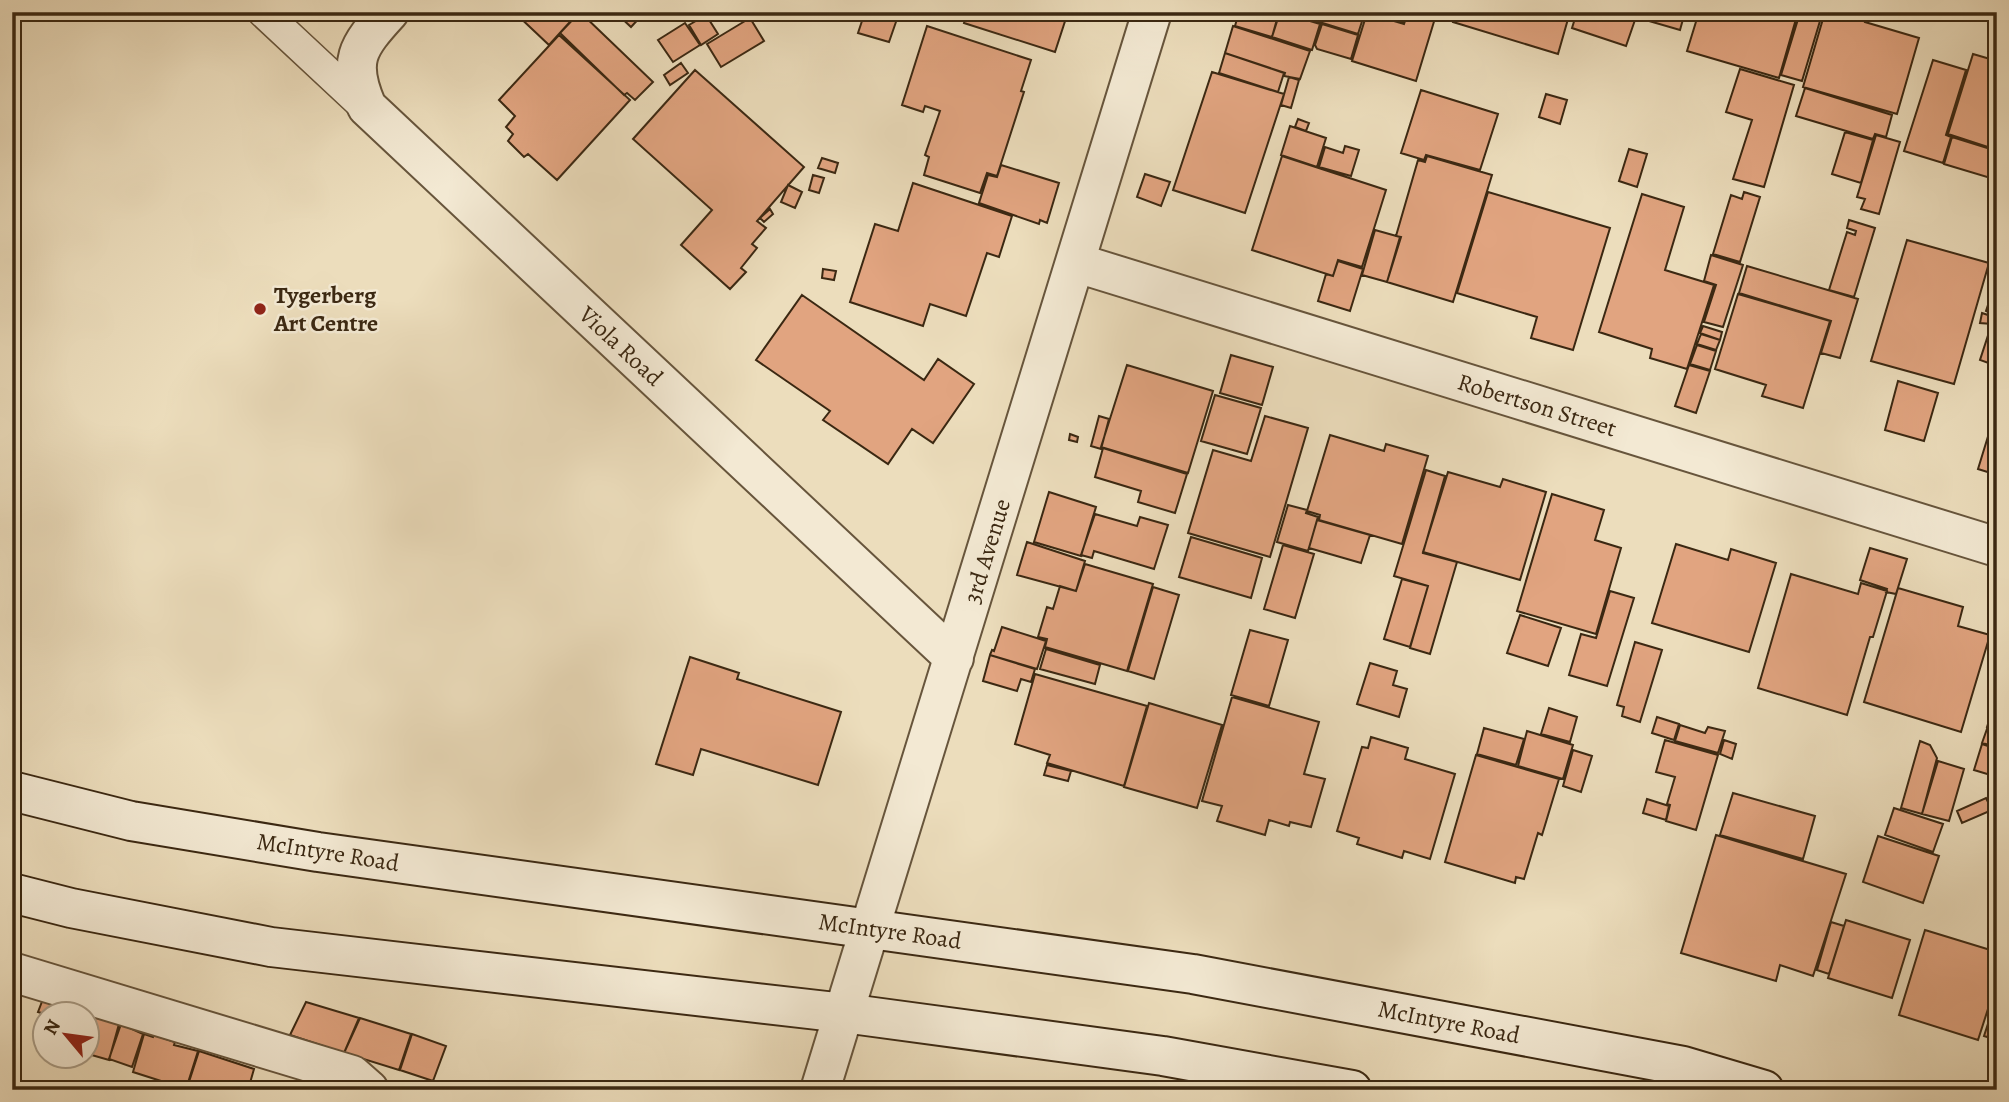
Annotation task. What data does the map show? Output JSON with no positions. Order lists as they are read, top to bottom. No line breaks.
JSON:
{"streets":{"street":["Viola Road","Robertson Street","3rd Avenue","McIntyre Road"]},"crossings":[["Viola Road","3rd Avenue"],["Robertson Street","3rd Avenue"],["3rd Avenue","McIntyre Road"]],"places":["Tygerberg Art Centre"],"north":"top left"}
